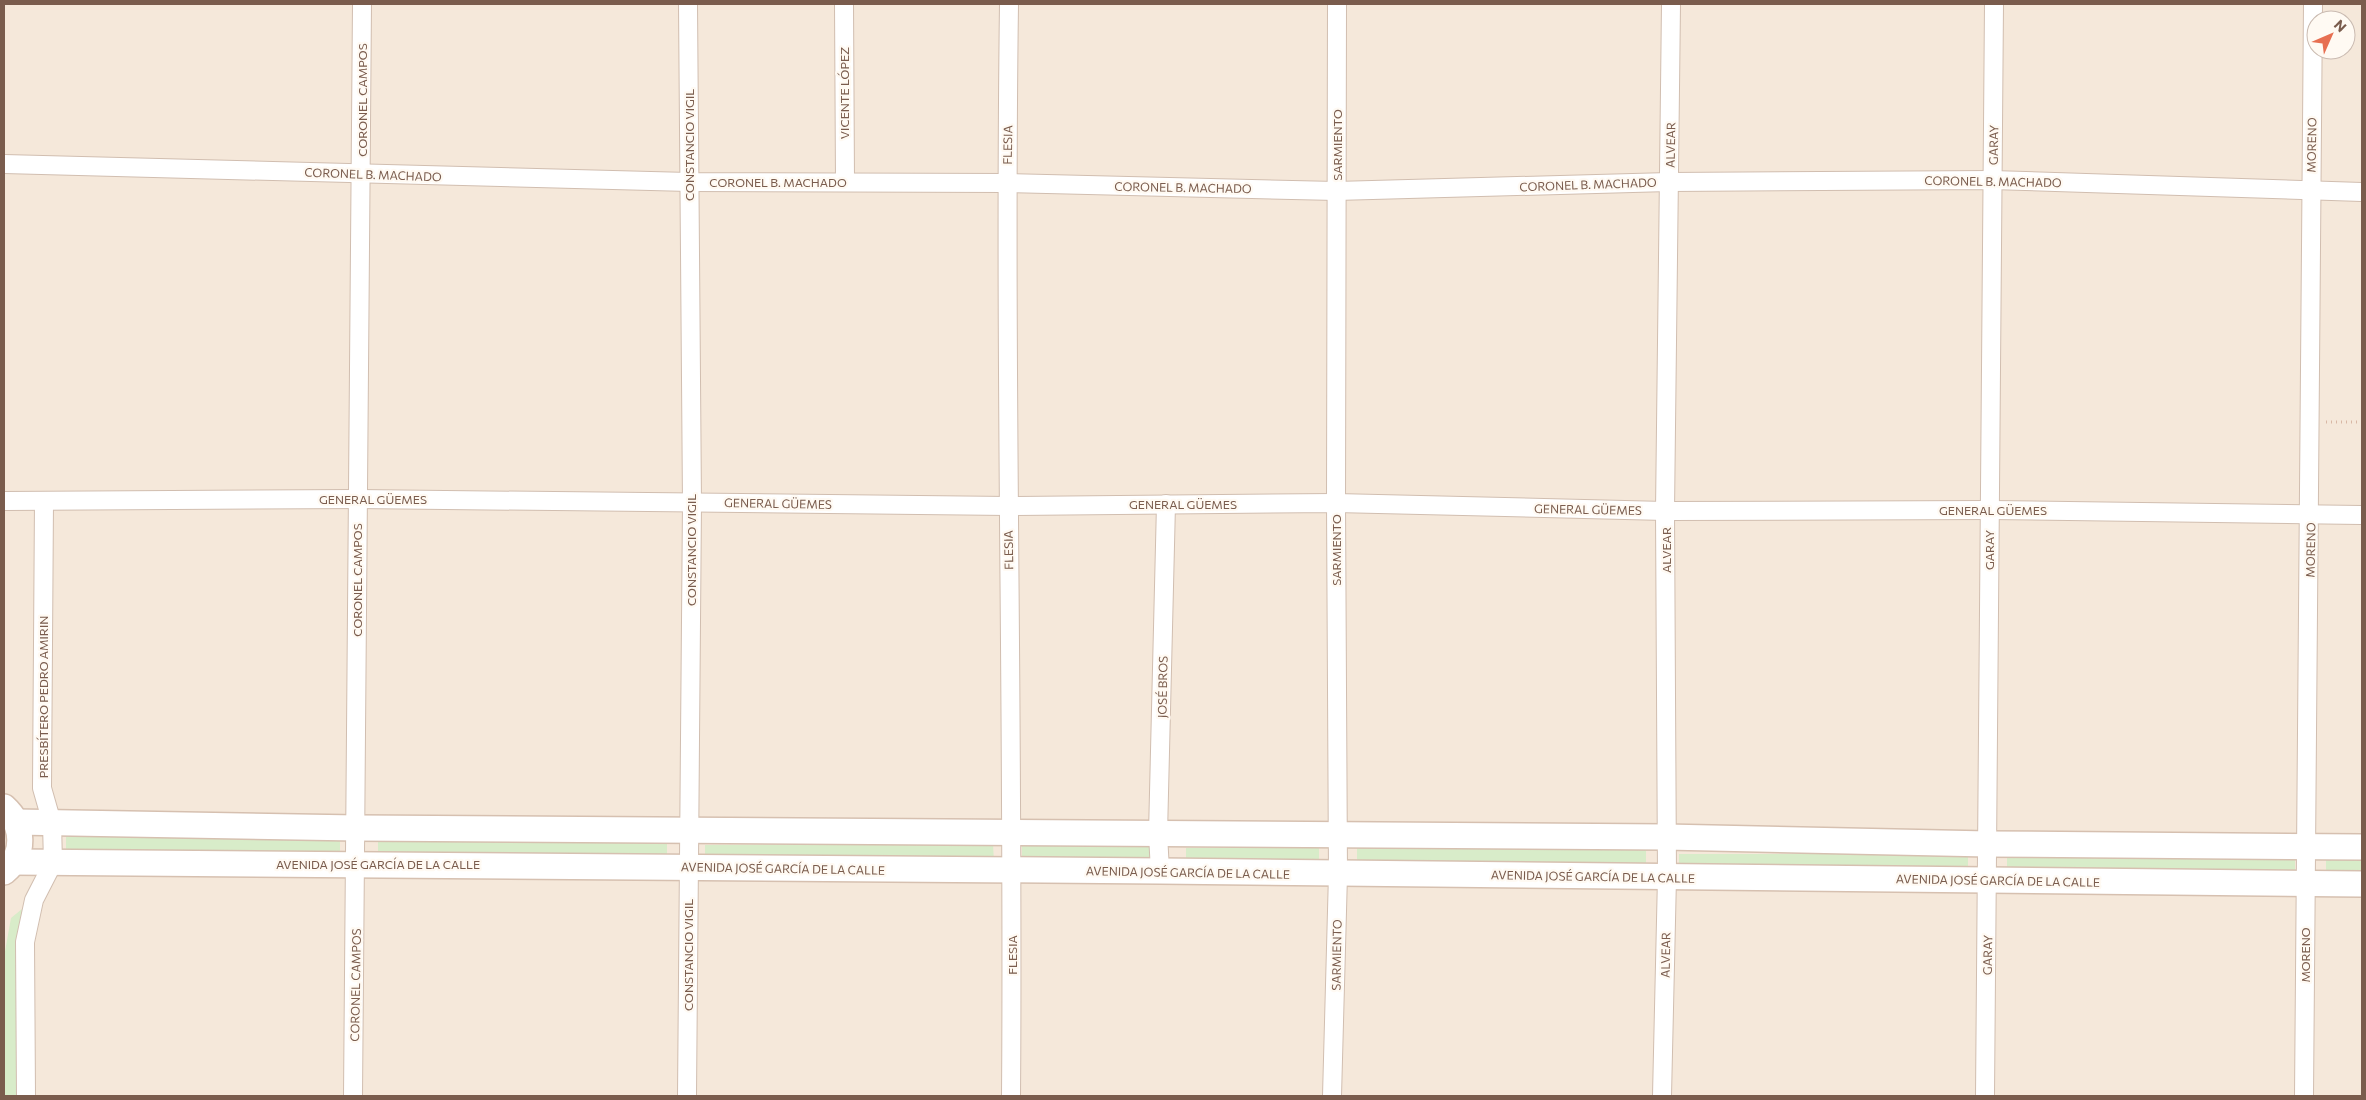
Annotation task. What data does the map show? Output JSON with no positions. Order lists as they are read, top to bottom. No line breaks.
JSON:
{"streets":{"main road":["AVENIDA JOSÉ GARCÍA DE LA CALLE"],"street":["VICENTE LÓPEZ","CORONEL CAMPOS","CONSTANCIO VIGIL","FLESIA","SARMIENTO","ALVEAR","GARAY","MORENO","CORONEL B. MACHADO","GENERAL GÜEMES","JOSÉ BROS","PRESBÍTERO PEDRO AMIRIN"]},"crossings":[["VICENTE LÓPEZ","CORONEL B. MACHADO"],["CORONEL CAMPOS","CORONEL B. MACHADO"],["CORONEL CAMPOS","GENERAL GÜEMES"],["CORONEL CAMPOS","AVENIDA JOSÉ GARCÍA DE LA CALLE"],["CONSTANCIO VIGIL","CORONEL B. MACHADO"],["CONSTANCIO VIGIL","GENERAL GÜEMES"],["CONSTANCIO VIGIL","AVENIDA JOSÉ GARCÍA DE LA CALLE"],["FLESIA","CORONEL B. MACHADO"],["FLESIA","GENERAL GÜEMES"],["FLESIA","AVENIDA JOSÉ GARCÍA DE LA CALLE"],["SARMIENTO","CORONEL B. MACHADO"],["SARMIENTO","GENERAL GÜEMES"],["SARMIENTO","AVENIDA JOSÉ GARCÍA DE LA CALLE"],["ALVEAR","CORONEL B. MACHADO"],["ALVEAR","GENERAL GÜEMES"],["ALVEAR","AVENIDA JOSÉ GARCÍA DE LA CALLE"],["GARAY","CORONEL B. MACHADO"],["GARAY","GENERAL GÜEMES"],["GARAY","AVENIDA JOSÉ GARCÍA DE LA CALLE"],["MORENO","CORONEL B. MACHADO"],["MORENO","GENERAL GÜEMES"],["MORENO","AVENIDA JOSÉ GARCÍA DE LA CALLE"],["GENERAL GÜEMES","JOSÉ BROS"],["GENERAL GÜEMES","PRESBÍTERO PEDRO AMIRIN"],["JOSÉ BROS","AVENIDA JOSÉ GARCÍA DE LA CALLE"],["PRESBÍTERO PEDRO AMIRIN","AVENIDA JOSÉ GARCÍA DE LA CALLE"]],"north":"top right"}
